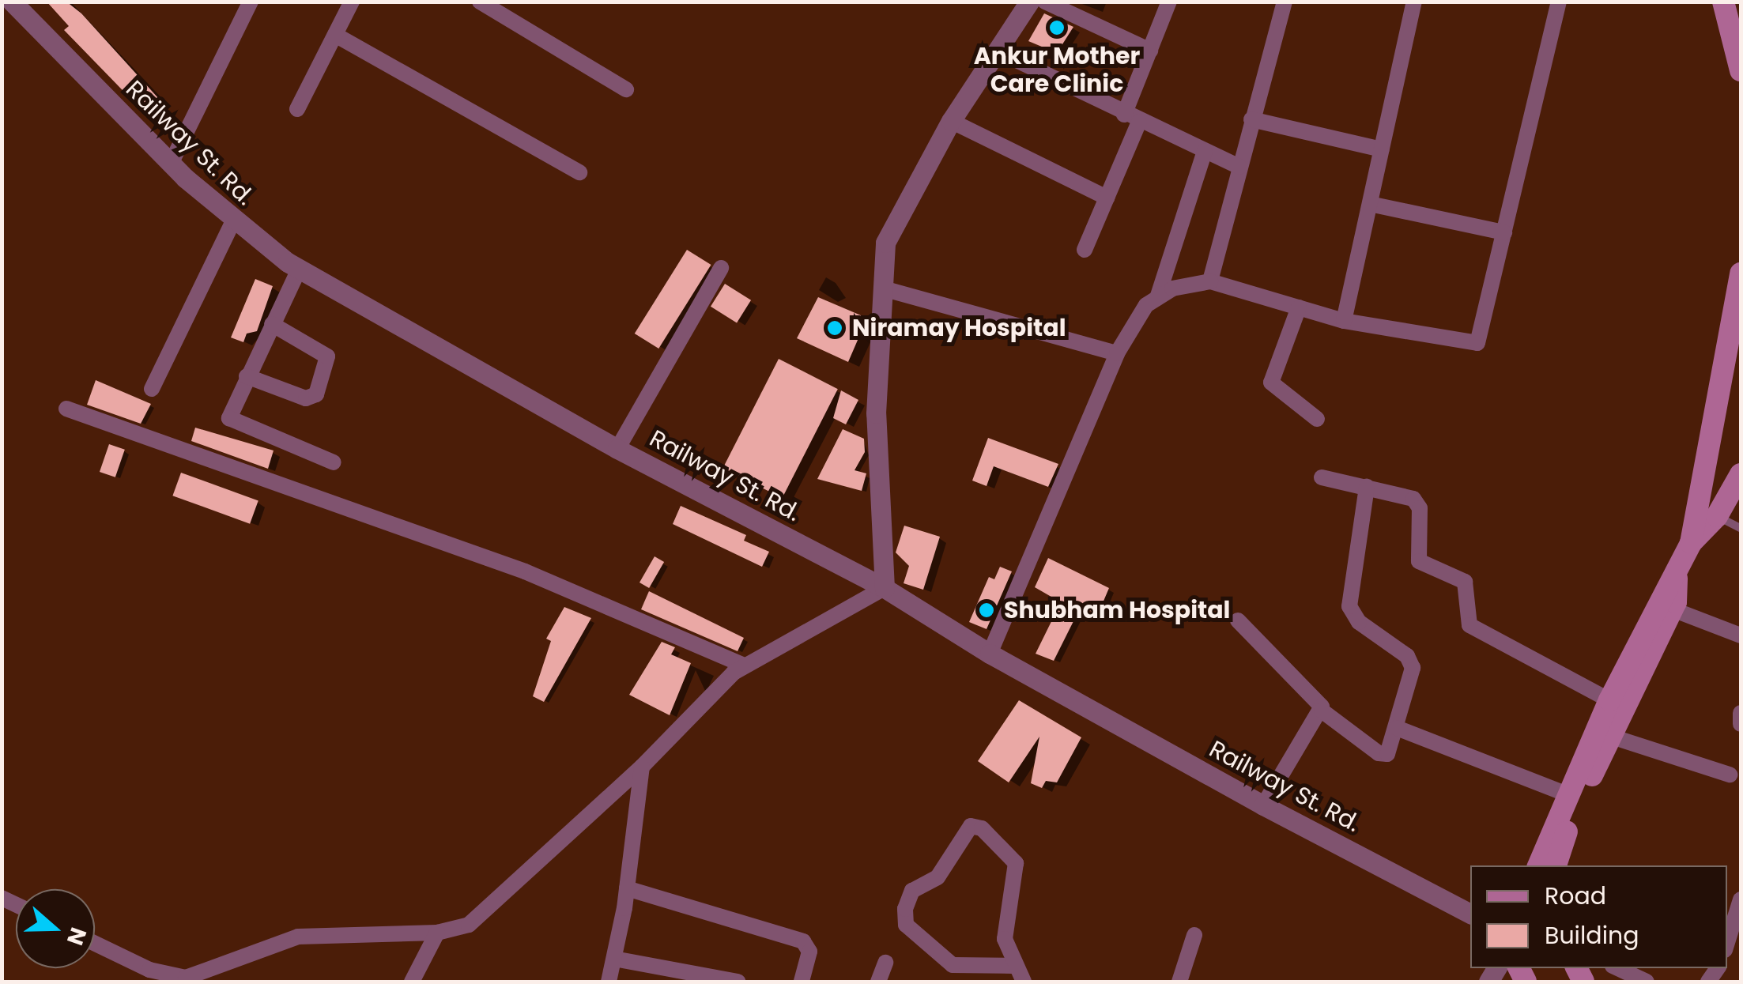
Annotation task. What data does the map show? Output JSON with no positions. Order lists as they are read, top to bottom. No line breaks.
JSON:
{"streets":{"street":["Railway St. Rd."]},"places":["Ankur Mother Care Clinic","Niramay Hospital","Shubham Hospital"],"legend":["Road","Building"],"north":"right"}
